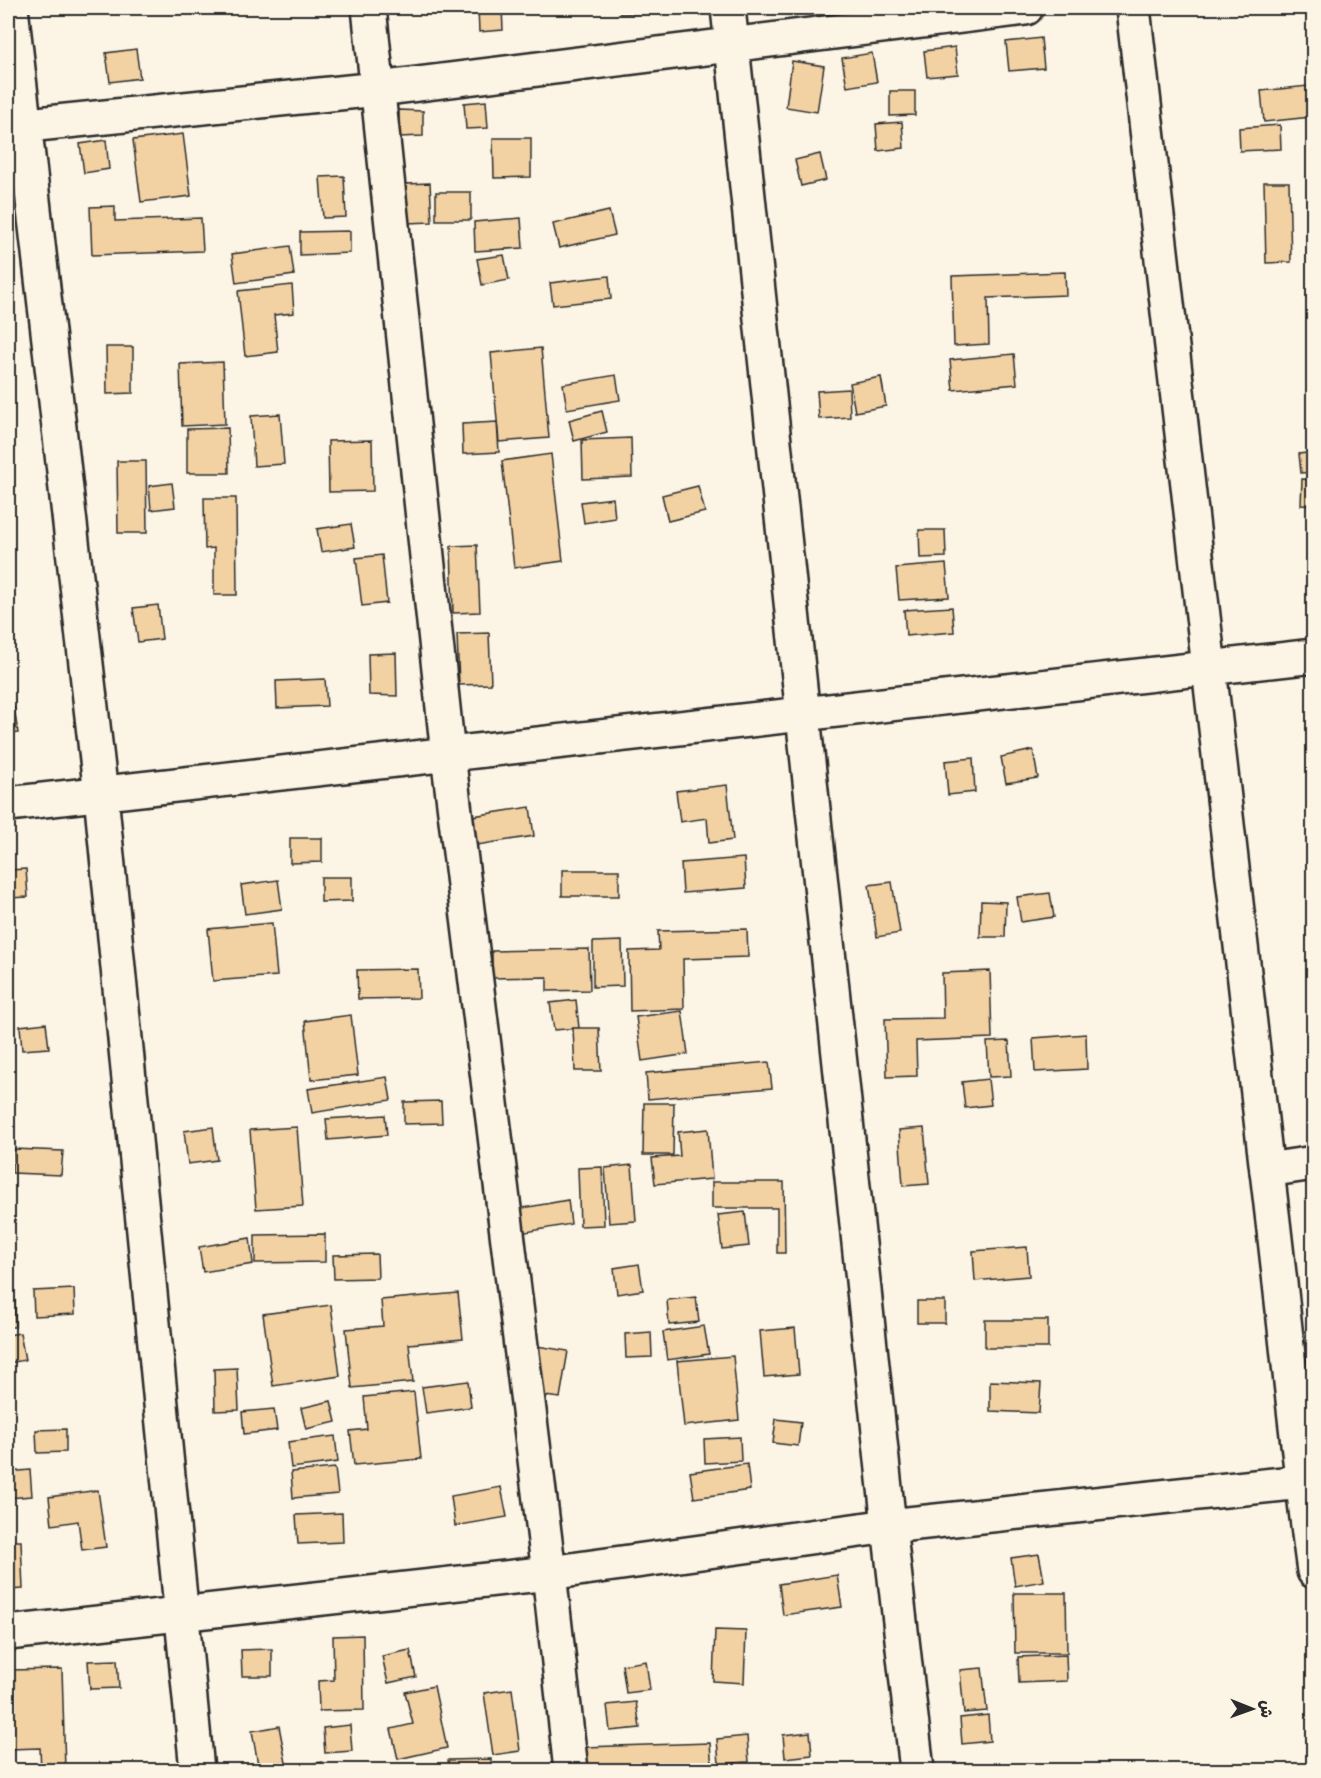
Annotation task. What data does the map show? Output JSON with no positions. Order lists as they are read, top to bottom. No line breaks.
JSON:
{"north":"right"}
